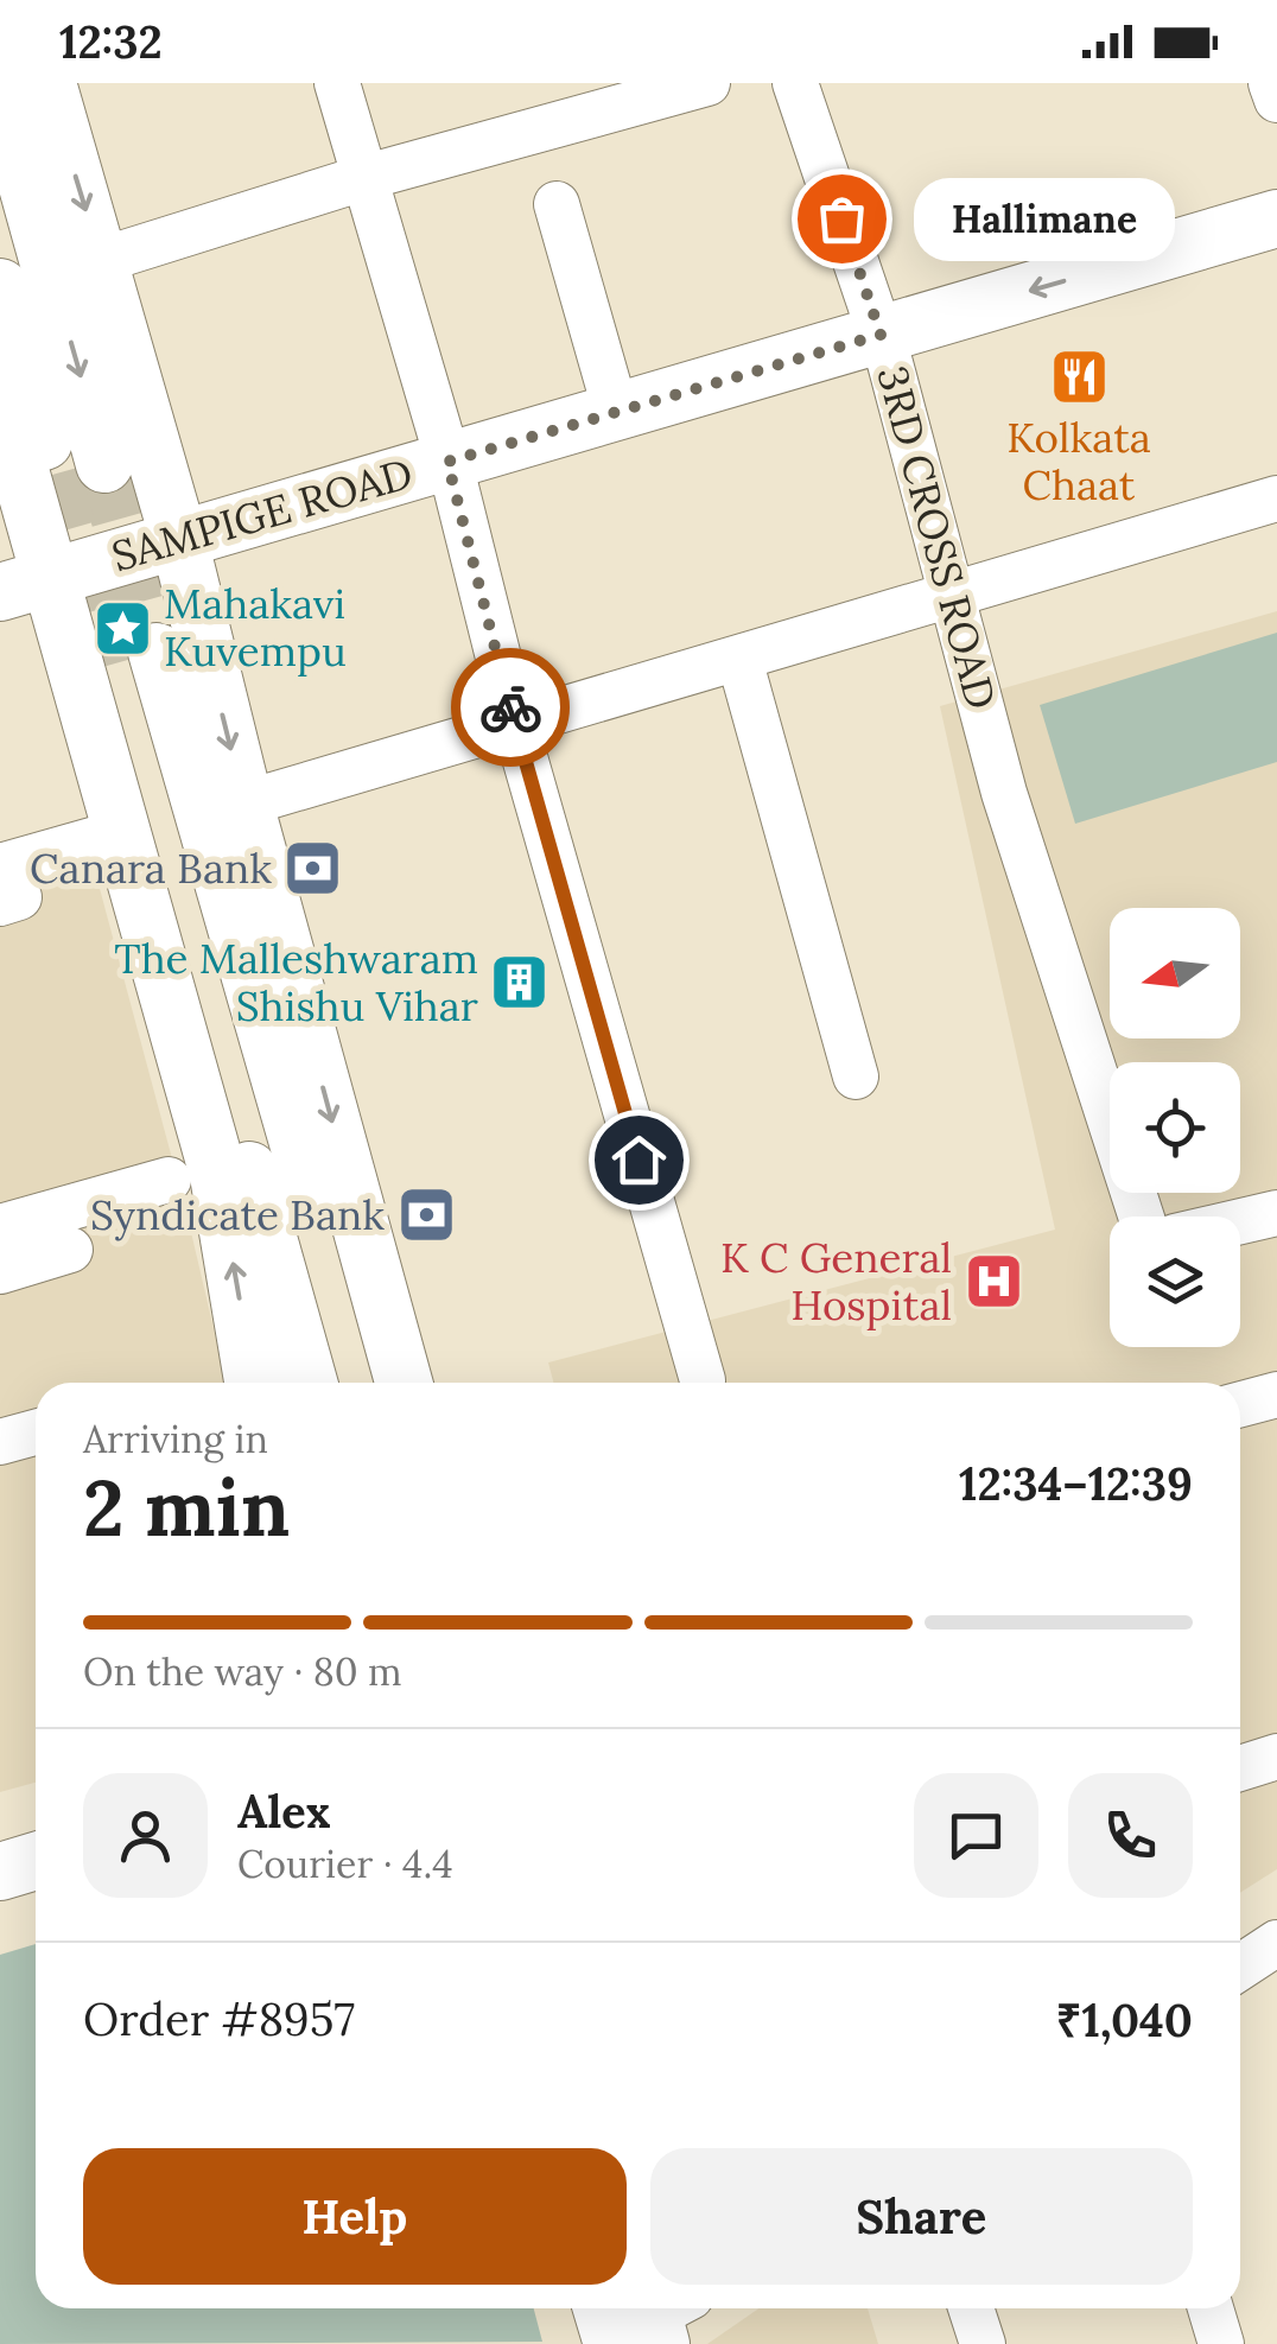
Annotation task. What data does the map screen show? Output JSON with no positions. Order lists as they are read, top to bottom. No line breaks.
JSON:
{"streets":{"main road":["SAMPIGE ROAD"],"street":["3RD CROSS ROAD"]},"crossings":[["SAMPIGE ROAD","3RD CROSS ROAD"]],"places":{"other":["Hallimane"],"restaurant":["Kolkata Chaat"],"place":["Mahakavi Kuvempu"],"bank":["Canara Bank","Syndicate Bank"],"building":["The Malleshwaram Shishu Vihar"],"hospital":["K C General Hospital"]},"north":"left","page":{"status":"12:32","bubble":"Hallimane","heading":["2 min","Arriving in","12:34–12:39"],"panel":["Alex","Courier · 4.4","Order #8957","₹1,040"],"bar":"On the way · 80 m","buttons":["Help","Share"]}}
